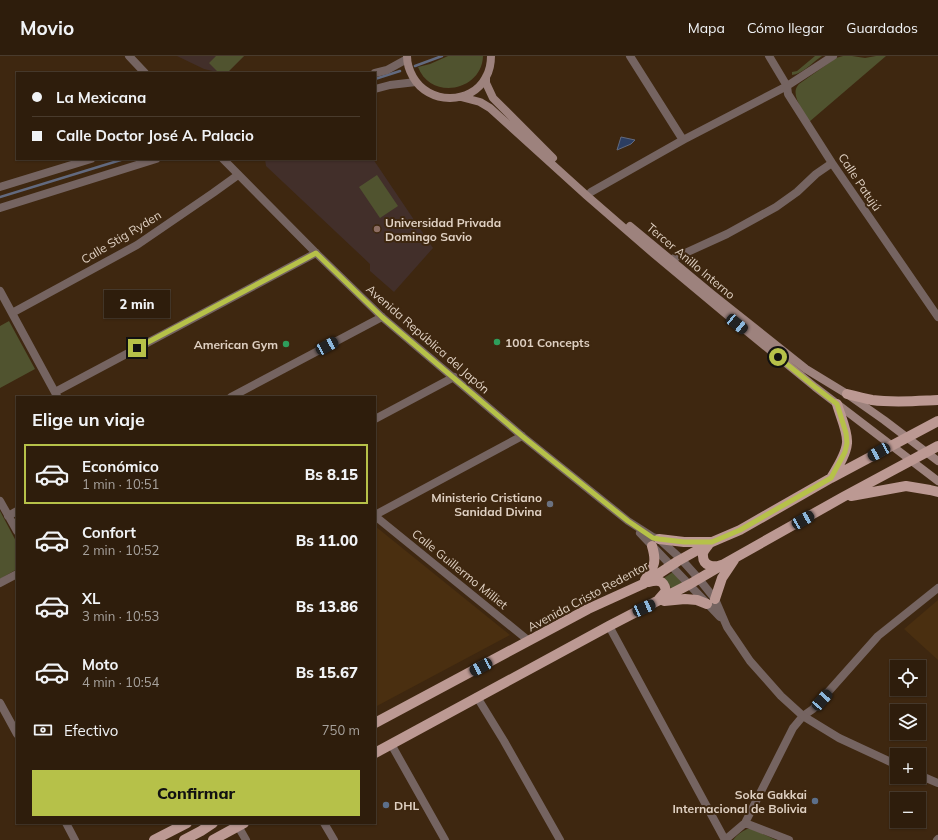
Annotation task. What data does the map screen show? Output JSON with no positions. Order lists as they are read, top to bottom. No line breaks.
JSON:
{"streets":{"main road":["Tercer Anillo Interno","Avenida Cristo Redentor"],"street":["Calle Patujú","Calle Stig Ryden","Avenida República del Japón","Calle Guillermo Milliet"]},"crossings":[["Calle Stig Ryden","Avenida República del Japón"],["Tercer Anillo Interno","Avenida Cristo Redentor"],["Calle Guillermo Milliet","Avenida Cristo Redentor"]],"places":["Universidad Privada Domingo Savio","1001 Concepts","American Gym","Ministerio Cristiano Sanidad Divina","Soka Gakkai Internacional de Bolivia","DHL"],"page":{"header":"Movio","nav":["Mapa","Cómo llegar","Guardados"],"banner":["La Mexicana","Calle Doctor José A. Palacio"],"bubble":"2 min","heading":"Elige un viaje","list":[{"name":"Económico","note":"1 min · 10:51","value":"Bs 8.15"},{"name":"Confort","note":"2 min · 10:52","value":"Bs 11.00"},{"name":"XL","note":"3 min · 10:53","value":"Bs 13.86"},{"name":"Moto","note":"4 min · 10:54","value":"Bs 15.67"}],"map_buttons":["+","−"],"pay":["Efectivo","750 m"],"buttons":"Confirmar"}}
